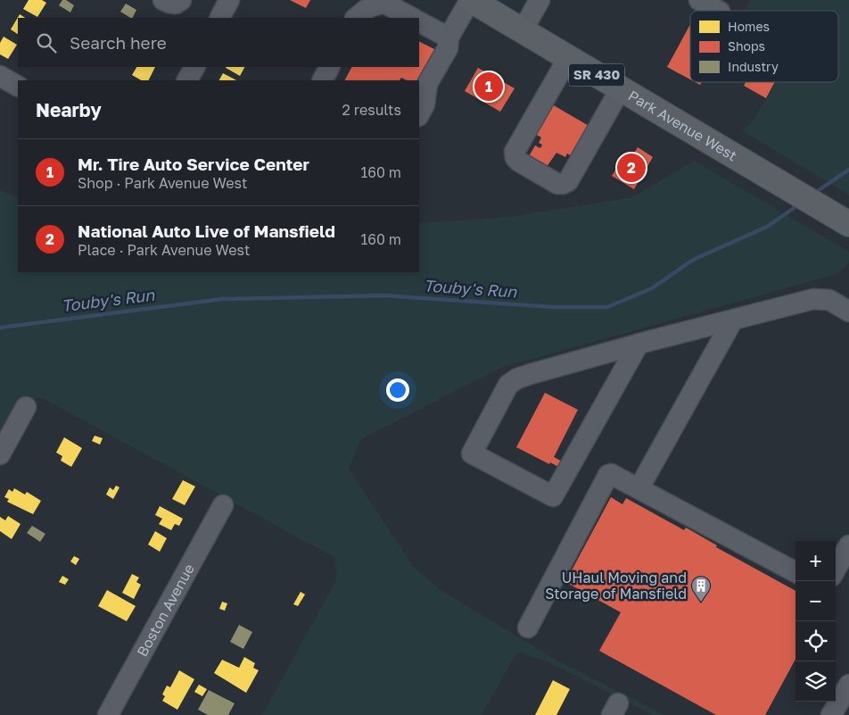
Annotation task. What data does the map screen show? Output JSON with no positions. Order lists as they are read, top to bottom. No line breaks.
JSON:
{"streets":{"main road":["SR 430","Park Avenue West"],"street":["Boston Avenue"]},"water":["Touby's Run"],"places":{"building":["UHaul Moving and Storage of Mansfield"]},"legend":["Homes","Shops","Industry"],"page":{"search":"Search here","pins":["1","2"],"heading":["Nearby","2 results"],"list":[{"mark":"1","name":"Mr. Tire Auto Service Center","note":"Shop · Park Avenue West","value":"160 m"},{"mark":"2","name":"National Auto Live of Mansfield","note":"Place · Park Avenue West","value":"160 m"}],"map_buttons":["+","−"]}}
